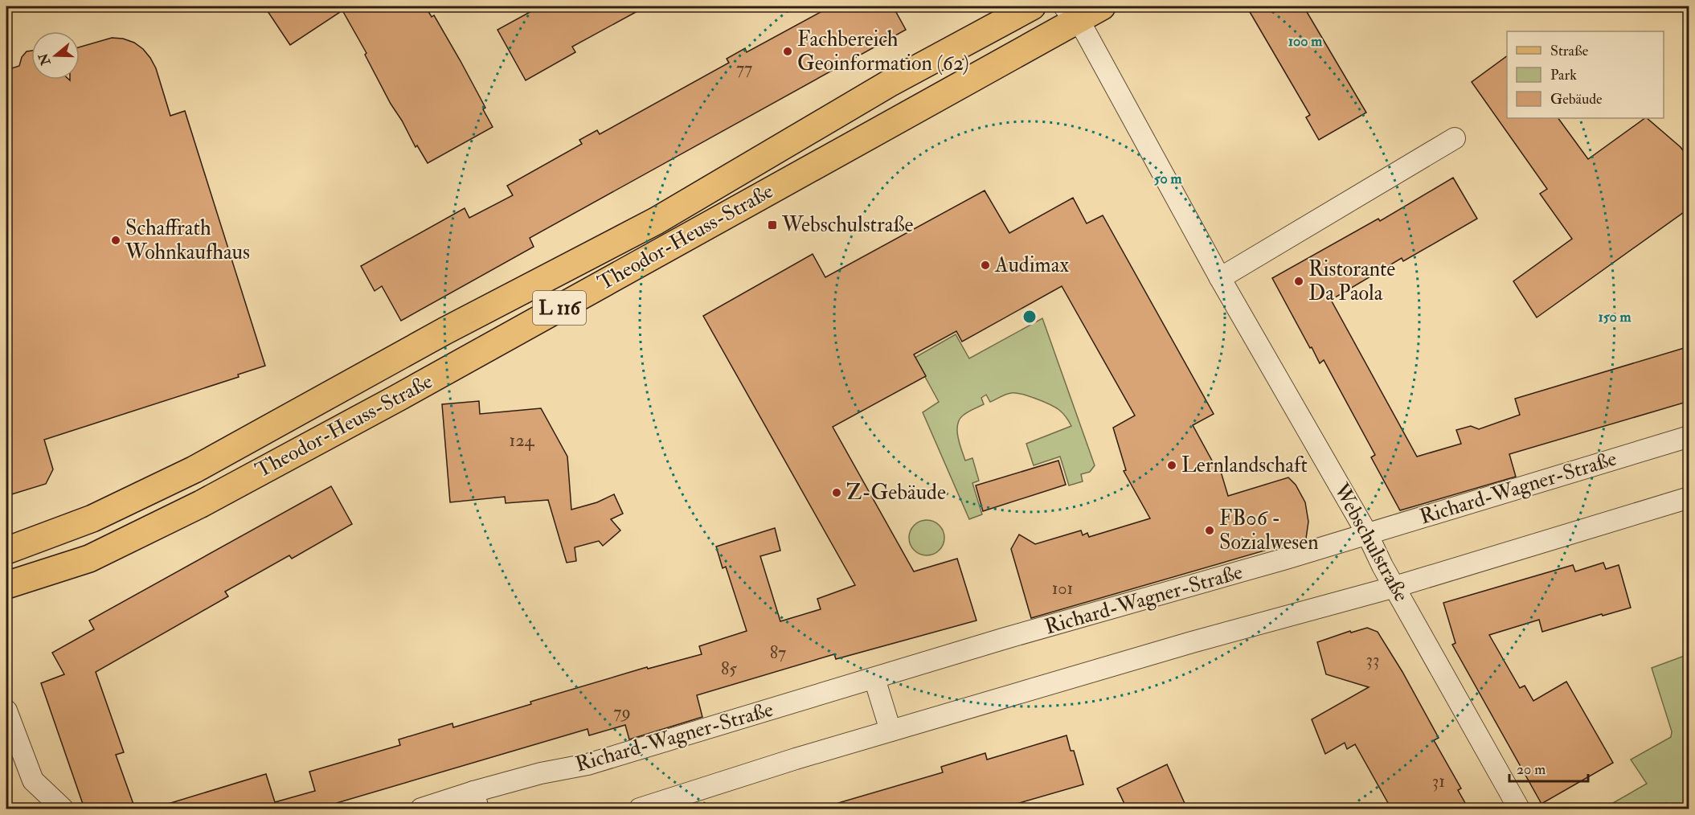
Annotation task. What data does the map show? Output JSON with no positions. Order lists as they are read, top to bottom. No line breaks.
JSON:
{"streets":{"main road":["Theodor-Heuss-Straße","L 116"],"street":["Richard-Wagner-Straße","Webschulstraße"]},"crossings":[["Theodor-Heuss-Straße","Webschulstraße"],["Richard-Wagner-Straße","Webschulstraße"]],"places":{"other":["Fachbereich Geoinformation (62)","Schaffrath Wohnkaufhaus","Audimax","Ristorante Da Paola","Lernlandschaft","Z-Gebäude","FB06 - Sozialwesen"],"transit":["Webschulstraße"]},"house_numbers":["77","124","101","87","33","85","79","31"],"legend":["Straße","Park","Gebäude"],"scale_bar":"20 m","north":"left","rings":["100 m","50 m","150 m"]}
